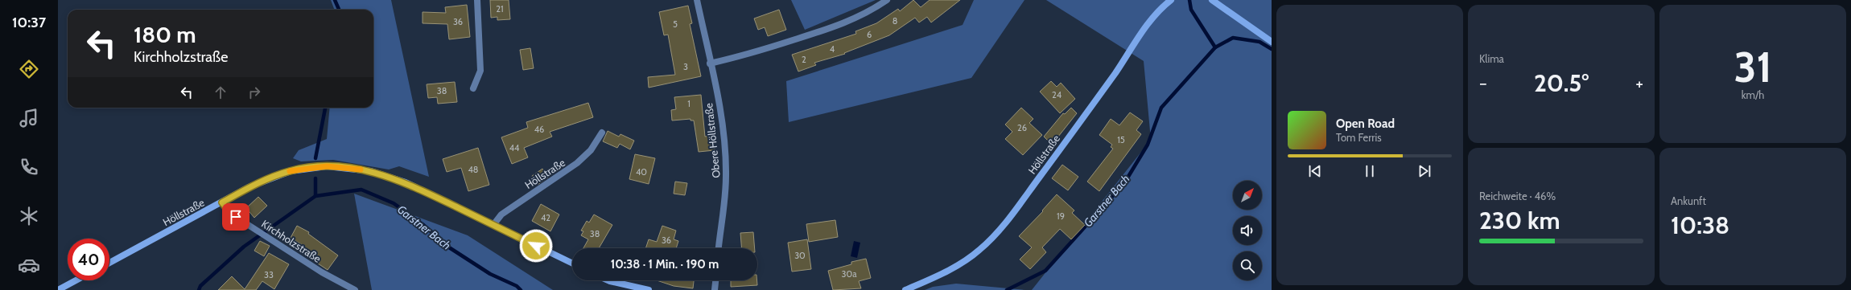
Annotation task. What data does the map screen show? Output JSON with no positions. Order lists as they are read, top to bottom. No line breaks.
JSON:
{"streets":{"street":["Obere Höllstraße","Höllstraße","Kirchholzstraße"]},"crossings":[["Höllstraße","Kirchholzstraße"]],"water":["Garstner Bach"],"house_numbers":["21","8","36","5","6","4","2","3","38","24","1","26","46","15","44","48","40","19","42","38","36","30","30a","33"],"north":"top right","page":{"tabs":"10:37","tile":["Klima",["31","km/h"],["Reichweite · 46%","230 km"],["Ankunft","10:38"]],"turn":["180 m","Kirchholzstraße"],"heat":["−","20.5°","+"],"song":["Open Road","Tom Ferris"],"limit":"40","trip":"10:38 · 1 Min. · 190 m"}}
